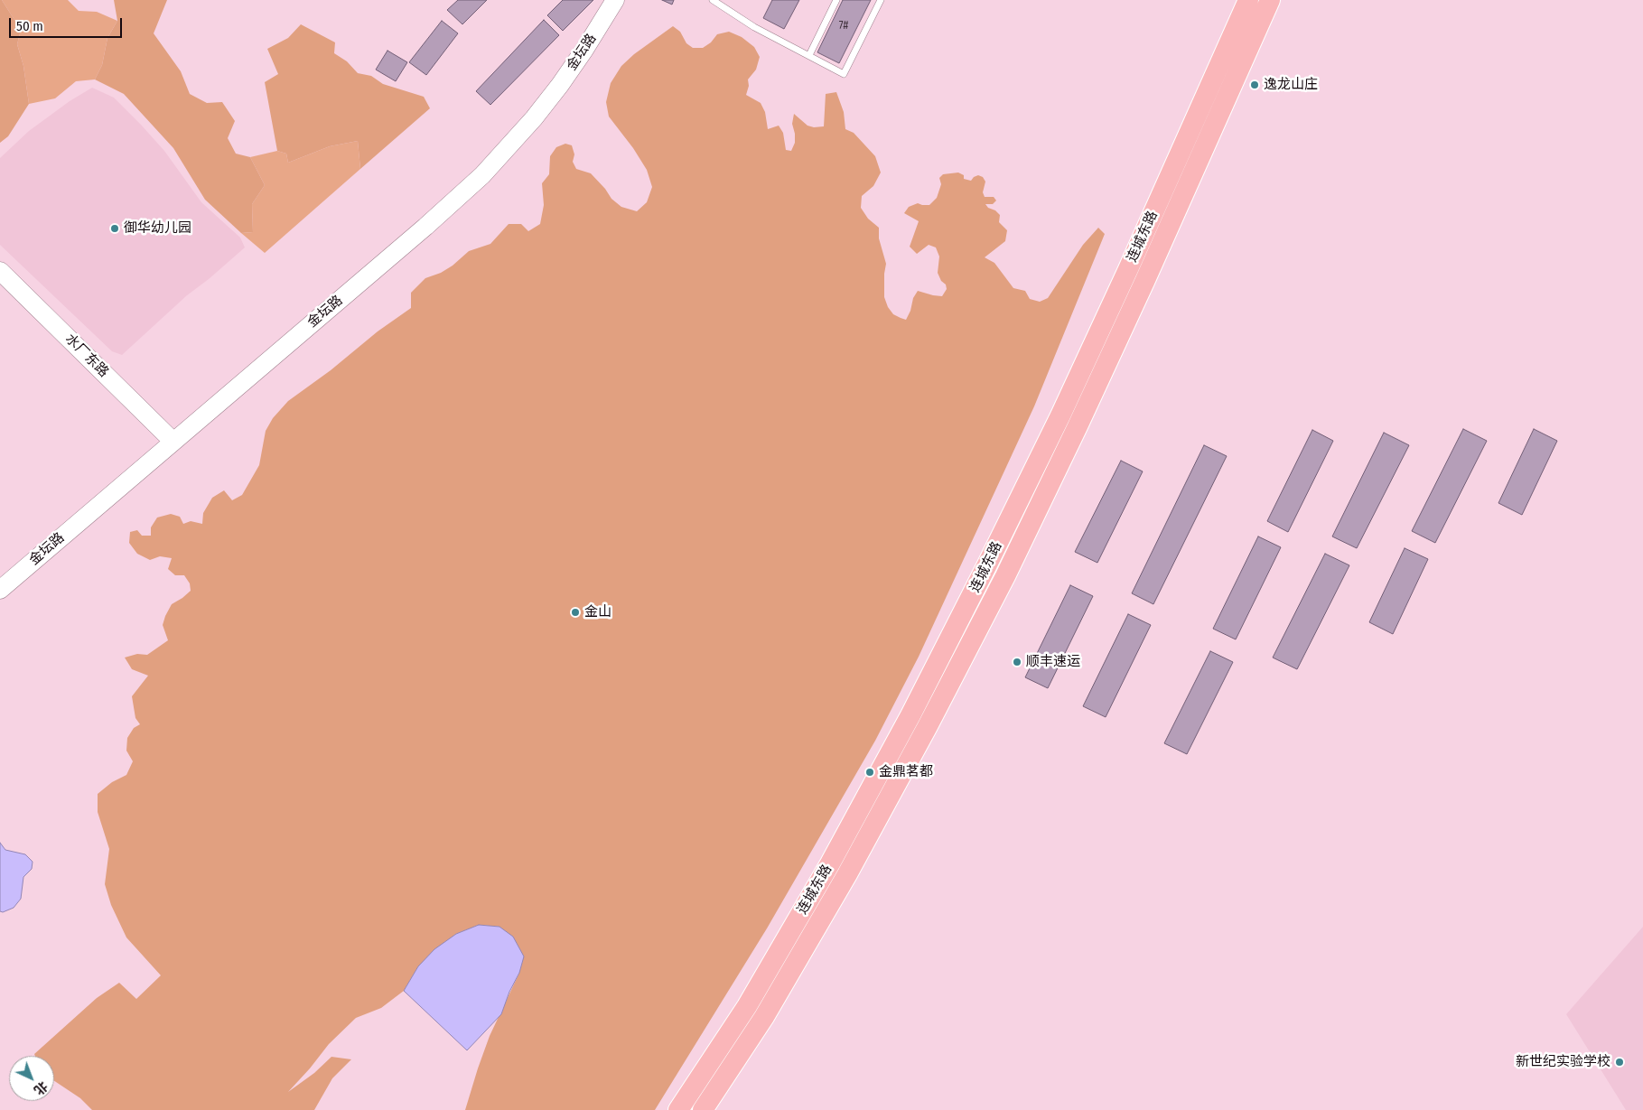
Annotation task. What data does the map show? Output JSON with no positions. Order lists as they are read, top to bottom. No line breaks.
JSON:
{"streets":{"main road":["金坛路","连城东路","水厂东路"]},"crossings":[["金坛路","水厂东路"]],"places":["逸龙山庄","御华幼儿园","金山","顺丰速运","金鼎茗都","新世纪实验学校"],"house_numbers":["7#"],"scale_bar":"50 m","north":"bottom right"}
